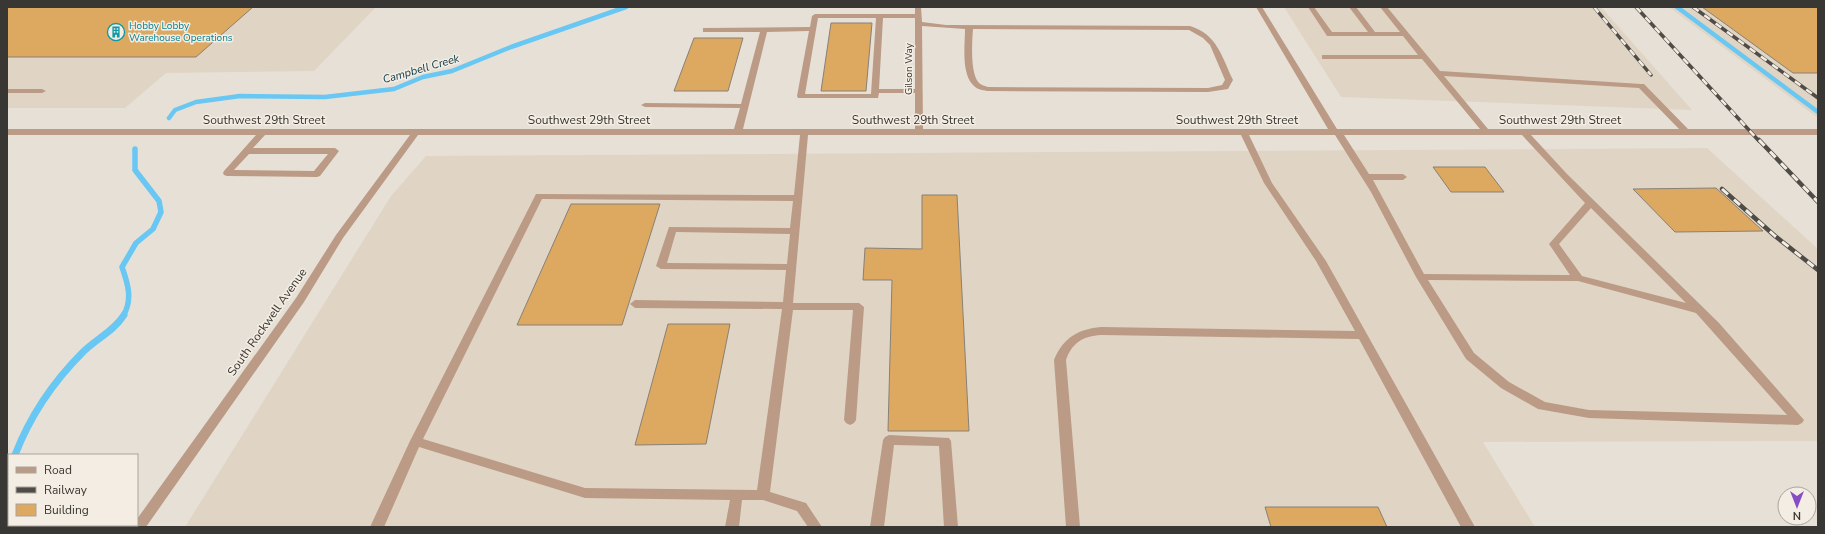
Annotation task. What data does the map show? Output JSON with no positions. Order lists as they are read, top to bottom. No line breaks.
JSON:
{"streets":{"street":["Gilson Way","Southwest 29th Street","South Rockwell Avenue"]},"crossings":[["Gilson Way","Southwest 29th Street"],["Southwest 29th Street","South Rockwell Avenue"]],"water":["Campbell Creek"],"places":{"building":["Hobby Lobby Warehouse Operations"]},"legend":["Road","Railway","Building"],"north":"bottom"}
